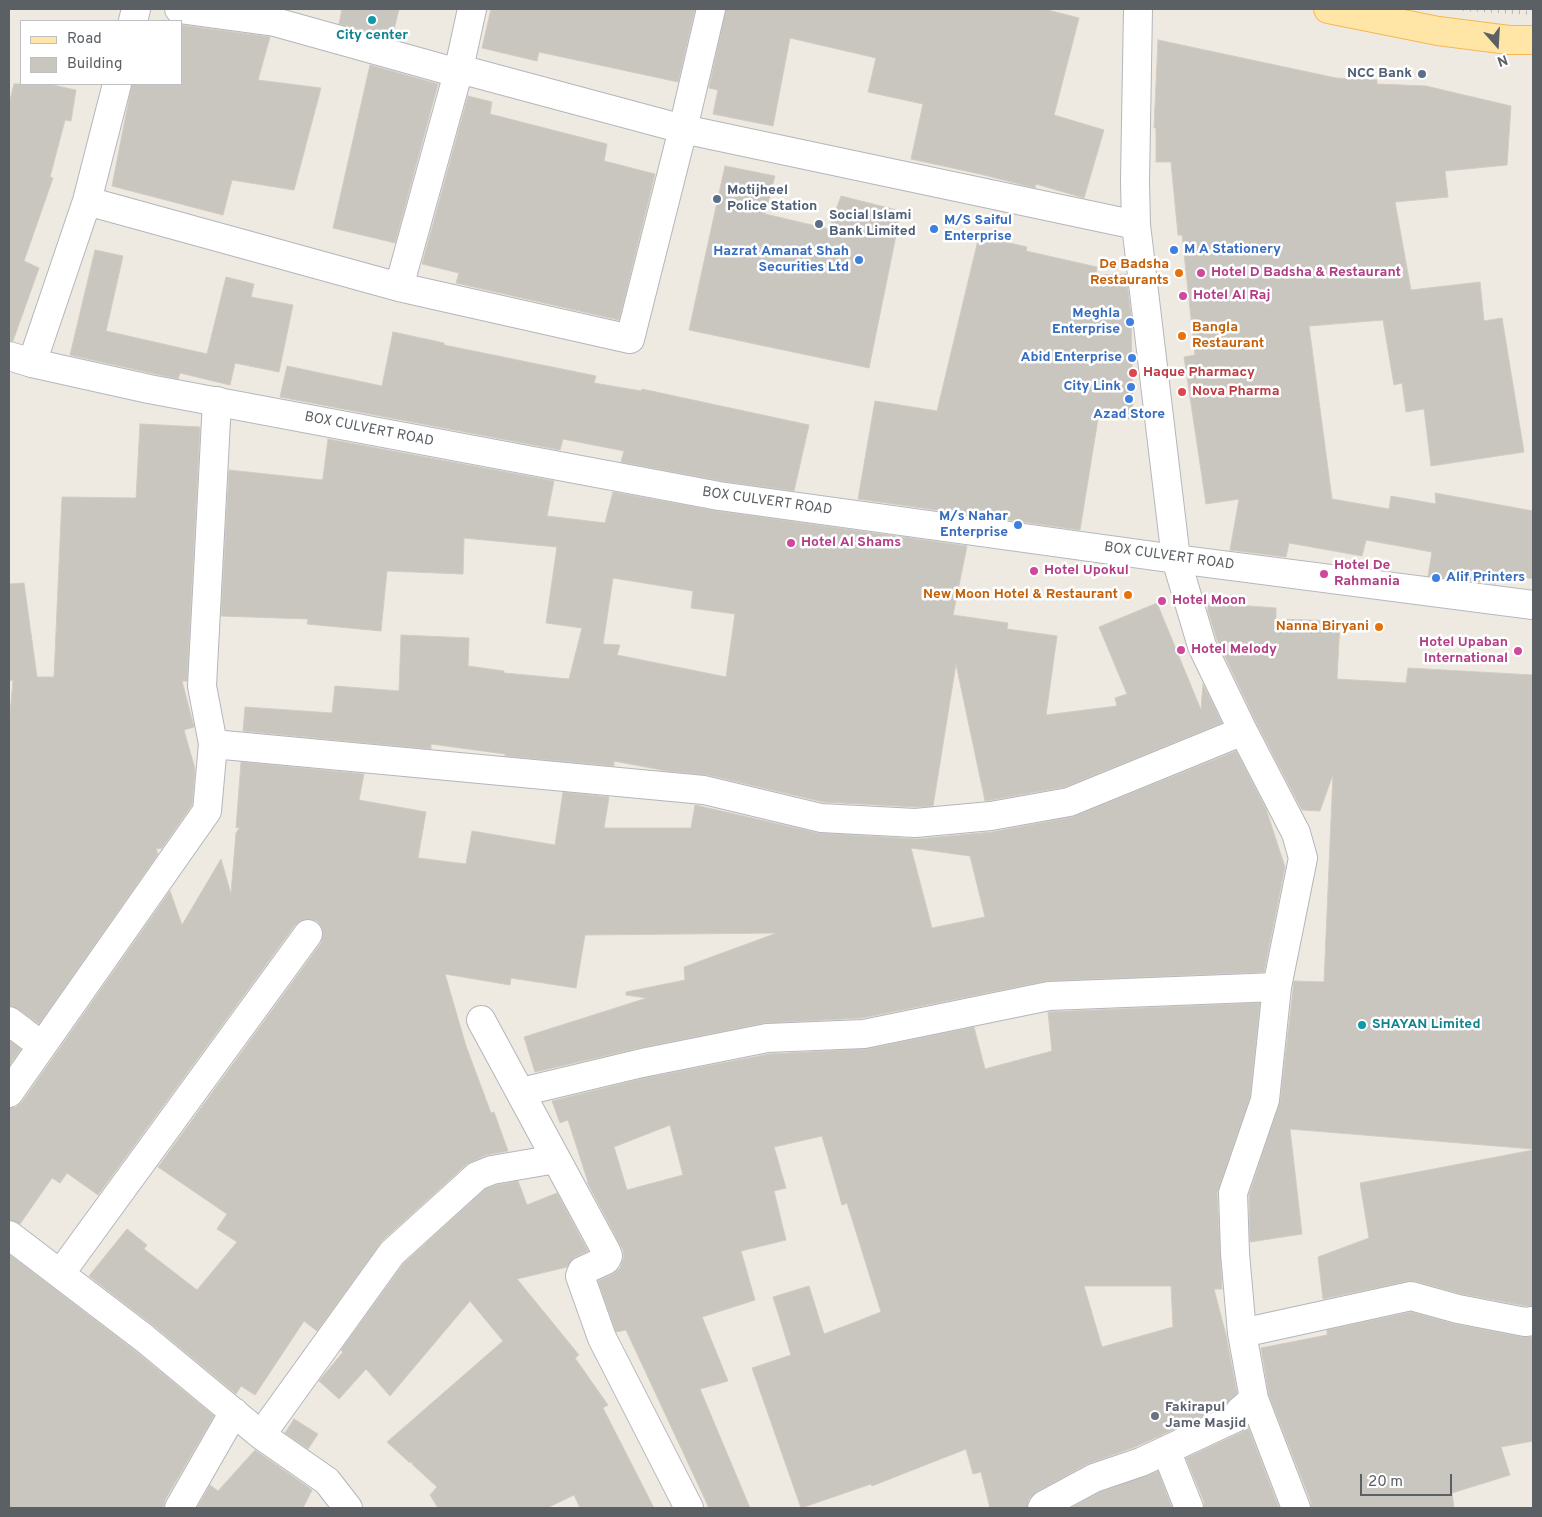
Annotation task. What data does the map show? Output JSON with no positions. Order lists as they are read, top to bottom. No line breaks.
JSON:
{"streets":{"street":["BOX CULVERT ROAD"]},"places":["City center","NCC Bank","Motijheel Police Station","Social Islami Bank Limited","M/S Saiful Enterprise","M A Stationery","Hazrat Amanat Shah Securities Ltd","De Badsha Restaurants","Hotel D Badsha & Restaurant","Hotel Al Raj","Meghla Enterprise","Bangla Restaurant","Abid Enterprise","Haque Pharmacy","City Link","Nova Pharma","Azad Store","M/s Nahar Enterprise","Hotel Al Shams","Hotel Upokul","Hotel De Rahmania","Alif Printers","New Moon Hotel & Restaurant","Hotel Moon","Nanna Biryani","Hotel Melody","Hotel Upaban International","SHAYAN Limited","Fakirapul Jame Masjid"],"legend":["Road","Building"],"scale_bar":"20 m","north":"bottom"}
